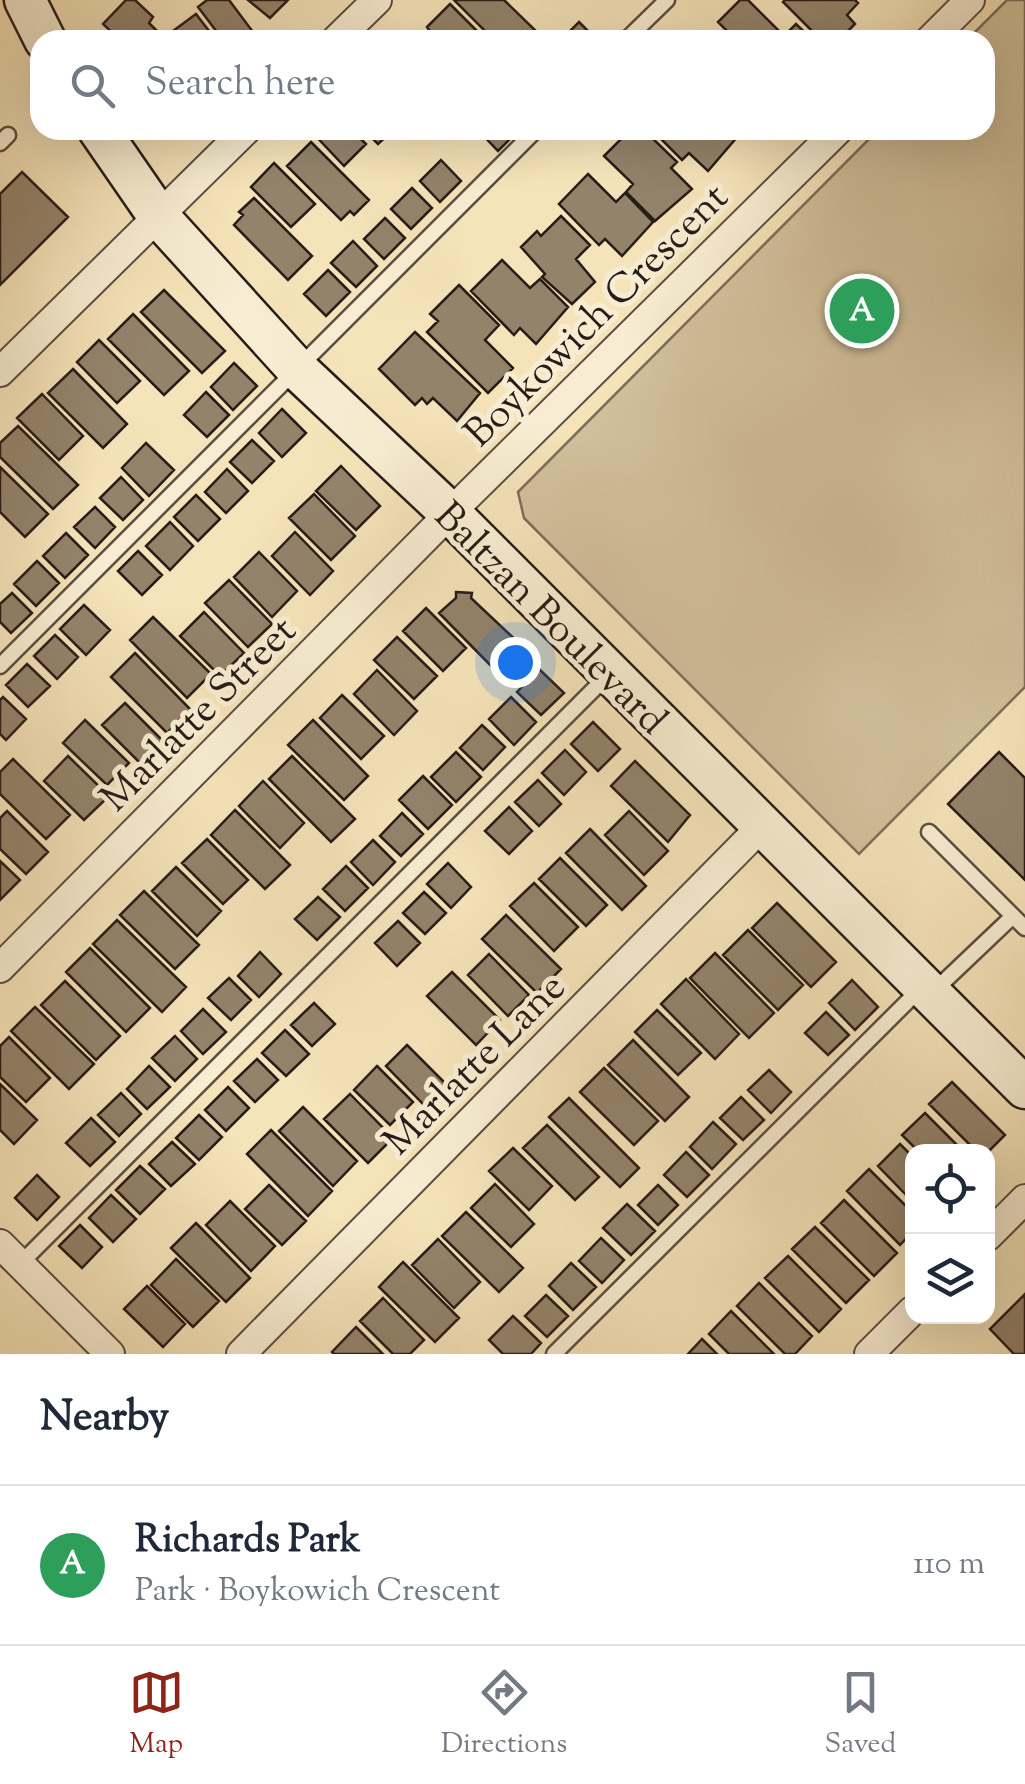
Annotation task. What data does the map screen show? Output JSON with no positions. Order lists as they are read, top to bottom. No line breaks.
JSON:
{"streets":{"street":["Boykowich Crescent","Baltzan Boulevard","Marlatte Street","Marlatte Lane"]},"crossings":[["Boykowich Crescent","Baltzan Boulevard"],["Boykowich Crescent","Marlatte Street"],["Baltzan Boulevard","Marlatte Street"],["Baltzan Boulevard","Marlatte Lane"]],"page":{"search":"Search here","pins":"A","heading":"Nearby","list":[{"mark":"A","name":"Richards Park","note":"Park · Boykowich Crescent","value":"110 m"}],"nav":["Map","Directions","Saved"]}}
